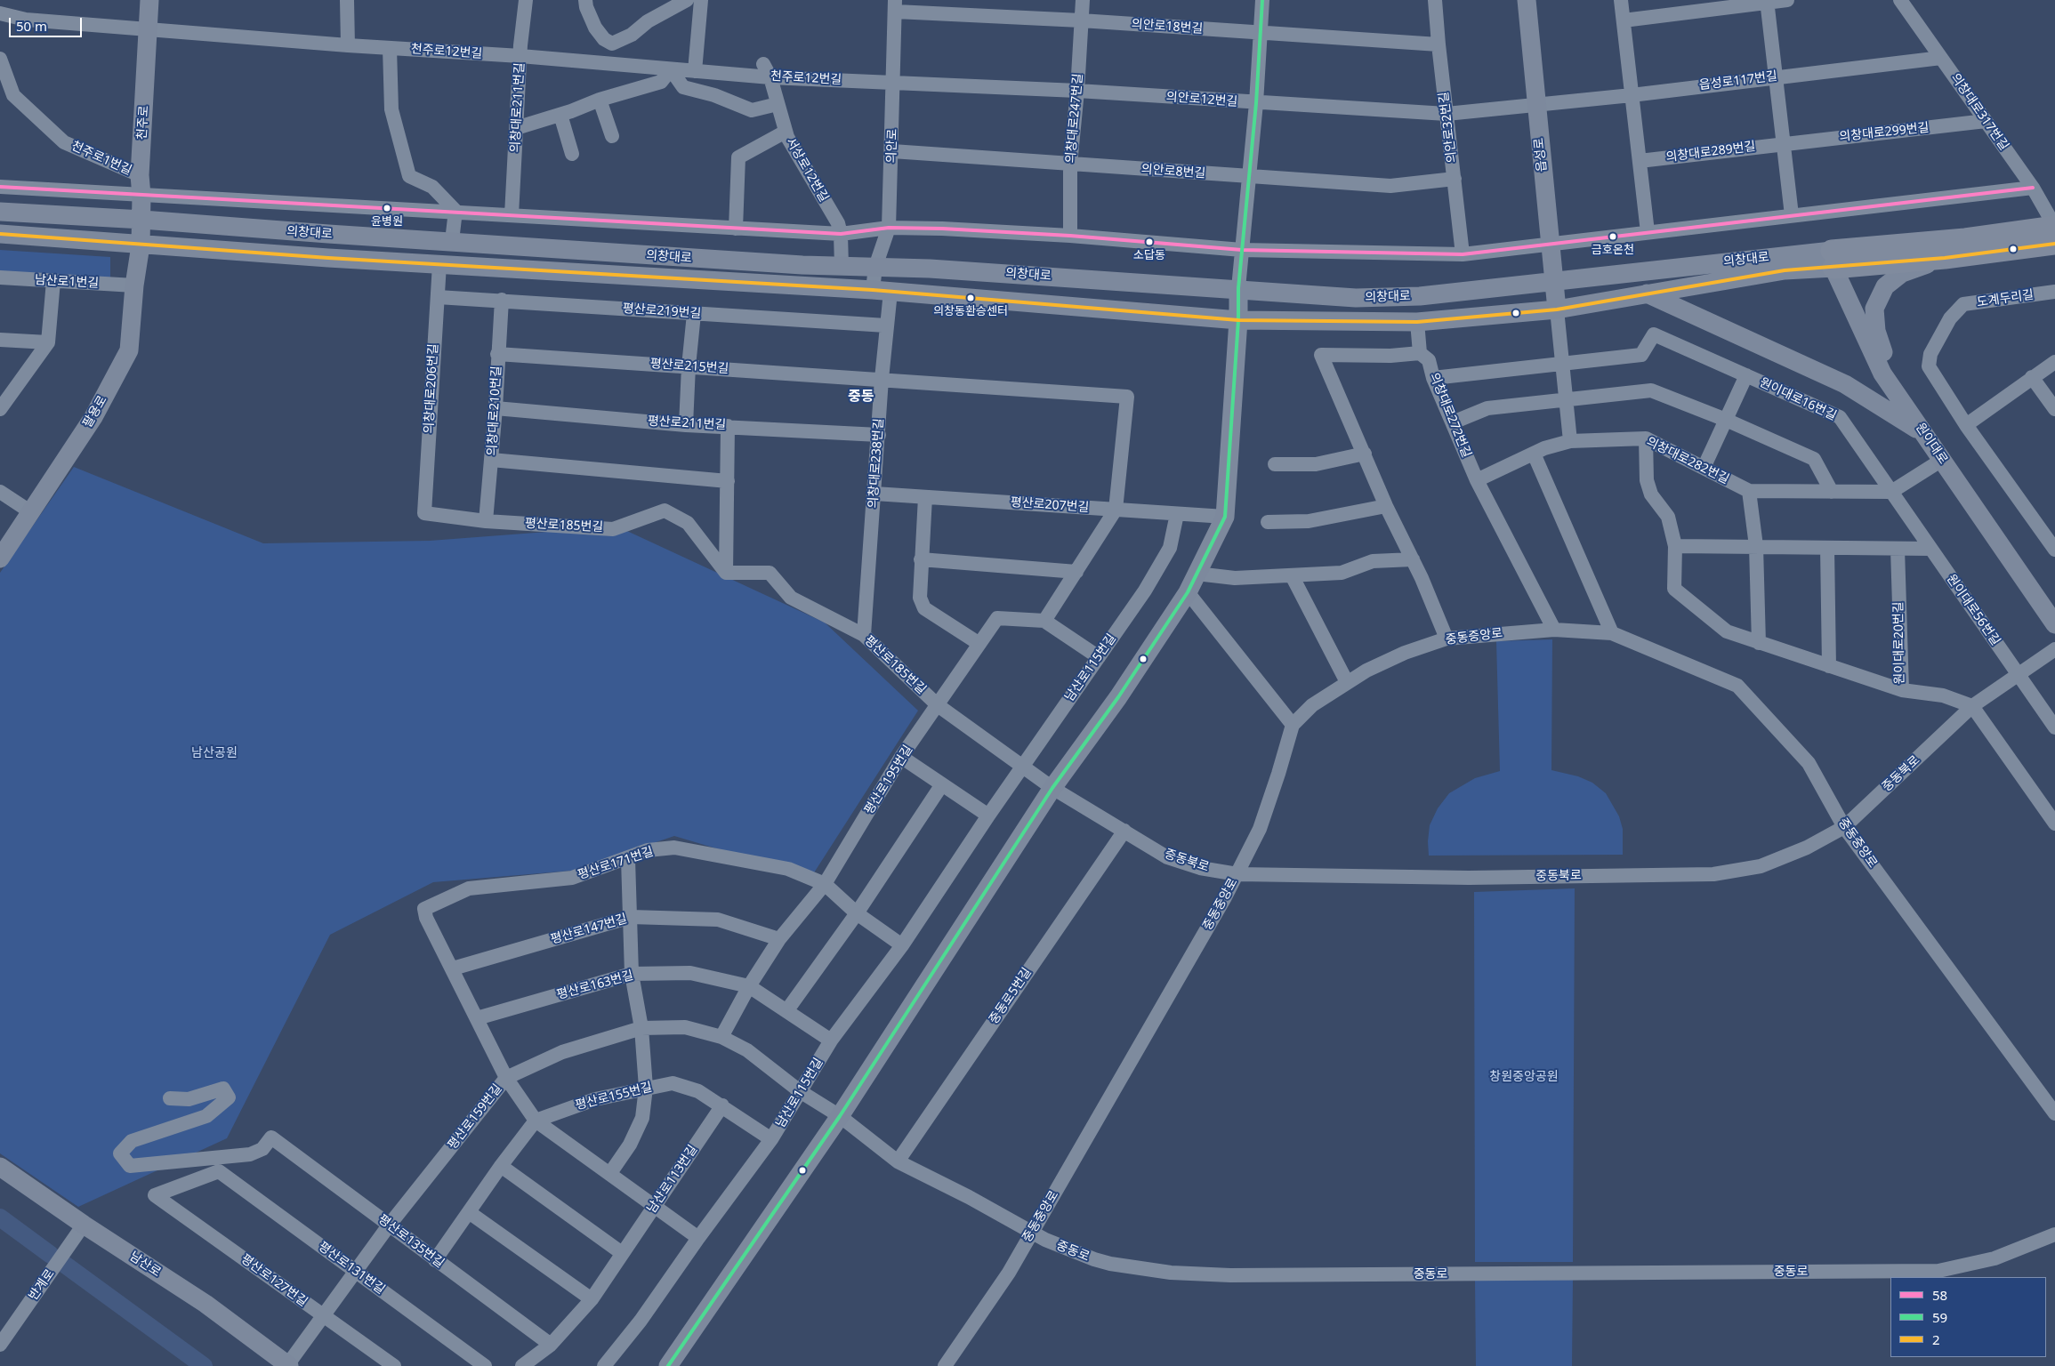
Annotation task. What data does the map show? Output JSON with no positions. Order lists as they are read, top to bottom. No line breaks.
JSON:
{"streets":{"highway":["의창대로"],"main road":["천주로","읍성로","팔용로","원이대로","남산로"],"street":["의안로18번길","천주로12번길","읍성로117번길","의안로12번길","의창대로211번길","의창대로317번길","의창대로247번길","의안로32번길","의창대로299번길","의안로","의창대로289번길","천주로1번길","서상로12번길","의안로8번길","남산로1번길","도계두리길","평산로219번길","평산로215번길","의창대로206번길","원이대로16번길","의창대로210번길","의창대로272번길","평산로211번길","의창대로282번길","의창대로238번길","평산로207번길","평산로185번길","원이대로56번길","중동중앙로","원이대로20번길","남산로115번길","중동북로","평산로195번길","평산로171번길","평산로147번길","평산로163번길","중동로5번길","평산로155번길","평산로159번길","남산로113번길","평산로135번길","중동로","평산로131번길","평산로127번길","반계로"]},"crossings":[["의안로18번길","의창대로247번길"],["의안로18번길","의안로32번길"],["의안로18번길","의안로"],["천주로12번길","의안로12번길"],["천주로12번길","의창대로211번길"],["천주로12번길","천주로"],["천주로12번길","의안로"],["천주로12번길","서상로12번길"],["읍성로117번길","의안로12번길"],["읍성로117번길","의창대로317번길"],["읍성로117번길","읍성로"],["의안로12번길","의창대로247번길"],["의안로12번길","의안로32번길"],["의안로12번길","의안로"],["의안로12번길","읍성로"],["의창대로317번길","의창대로299번길"],["의창대로317번길","의창대로"],["의창대로247번길","의안로8번길"],["천주로","천주로1번길"],["천주로","의창대로"],["천주로","팔용로"],["의안로32번길","의안로8번길"],["의창대로299번길","의창대로289번길"],["의안로","의안로8번길"],["의안로","의창대로"],["의안로","의창대로238번길"],["읍성로","의창대로"],["서상로12번길","의창대로"],["의창대로","의창대로206번길"],["의창대로","팔용로"],["의창대로","원이대로"],["의창대로","의창대로238번길"],["남산로1번길","팔용로"],["평산로219번길","의창대로206번길"],["평산로219번길","의창대로210번길"],["평산로219번길","의창대로238번길"],["평산로215번길","의창대로210번길"],["평산로215번길","의창대로238번길"],["평산로215번길","평산로207번길"],["의창대로206번길","평산로185번길"],["원이대로16번길","원이대로56번길"],["의창대로210번길","평산로211번길"],["의창대로210번길","평산로185번길"],["의창대로272번길","의창대로282번길"],["의창대로272번길","중동중앙로"],["평산로211번길","의창대로238번길"],["의창대로282번길","원이대로20번길"],["의창대로238번길","평산로207번길"],["의창대로238번길","평산로185번길"],["평산로207번길","남산로115번길"],["평산로185번길","남산로115번길"],["평산로185번길","중동북로"],["평산로185번길","평산로195번길"],["원이대로56번길","중동북로"],["중동중앙로","중동북로"],["중동중앙로","중동로"],["남산로115번길","평산로171번길"],["남산로115번길","평산로163번길"],["남산로115번길","평산로155번길"],["남산로115번길","평산로159번길"],["중동북로","중동로5번길"],["평산로195번길","평산로171번길"],["평산로195번길","평산로147번길"],["평산로195번길","평산로163번길"],["평산로195번길","평산로159번길"],["평산로171번길","평산로147번길"],["중동로5번길","중동로"],["평산로155번길","남산로113번길"],["평산로159번길","평산로135번길"],["평산로159번길","중동로"],["평산로159번길","남산로"],["평산로159번길","평산로131번길"],["평산로159번길","평산로127번길"],["남산로113번길","평산로135번길"],["남산로","반계로"],["평산로131번길","평산로127번길"]],"districts":["중동"],"parks":["남산공원","창원중앙공원"],"places":["윤병원","금호온천","소답동","의창동환승센터"],"lines":["transit line 59","transit line 58","transit line 2"],"legend":["58","59","2"],"scale_bar":"50 m"}
